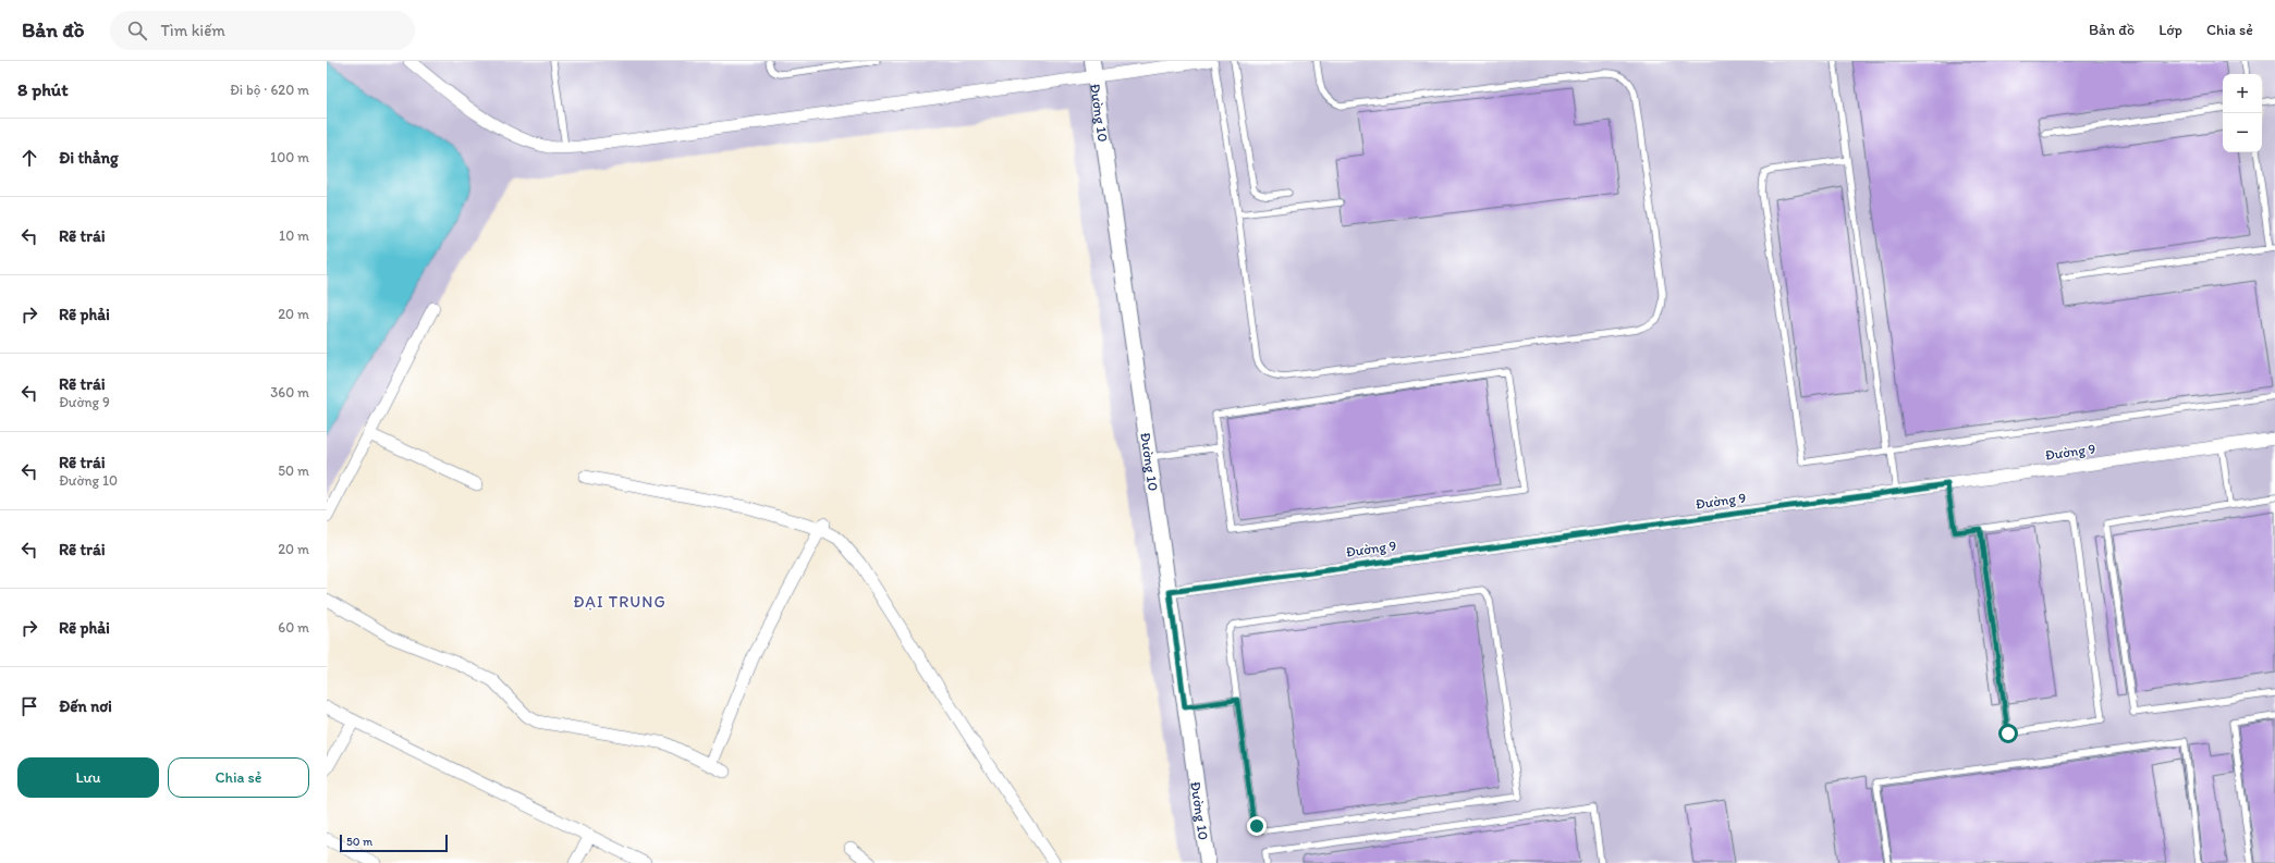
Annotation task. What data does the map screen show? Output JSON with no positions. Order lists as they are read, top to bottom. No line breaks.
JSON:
{"streets":{"street":["Đường 10","Đường 9"]},"crossings":[["Đường 10","Đường 9"]],"districts":["ĐẠI TRUNG"],"scale_bar":"50 m","page":{"header":"Bản đồ","search":"Tìm kiếm","nav":["Bản đồ","Lớp","Chia sẻ"],"heading":["8 phút","Đi bộ · 620 m"],"map_buttons":["+","−"],"list":[["Đi thẳng","100 m"],["Rẽ trái","10 m"],["Rẽ phải","20 m"],["Rẽ trái","Đường 9","360 m"],["Rẽ trái","Đường 10","50 m"],["Rẽ trái","20 m"],["Rẽ phải","60 m"],"Đến nơi"],"buttons":["Lưu","Chia sẻ"],"scale":"50 m"}}
